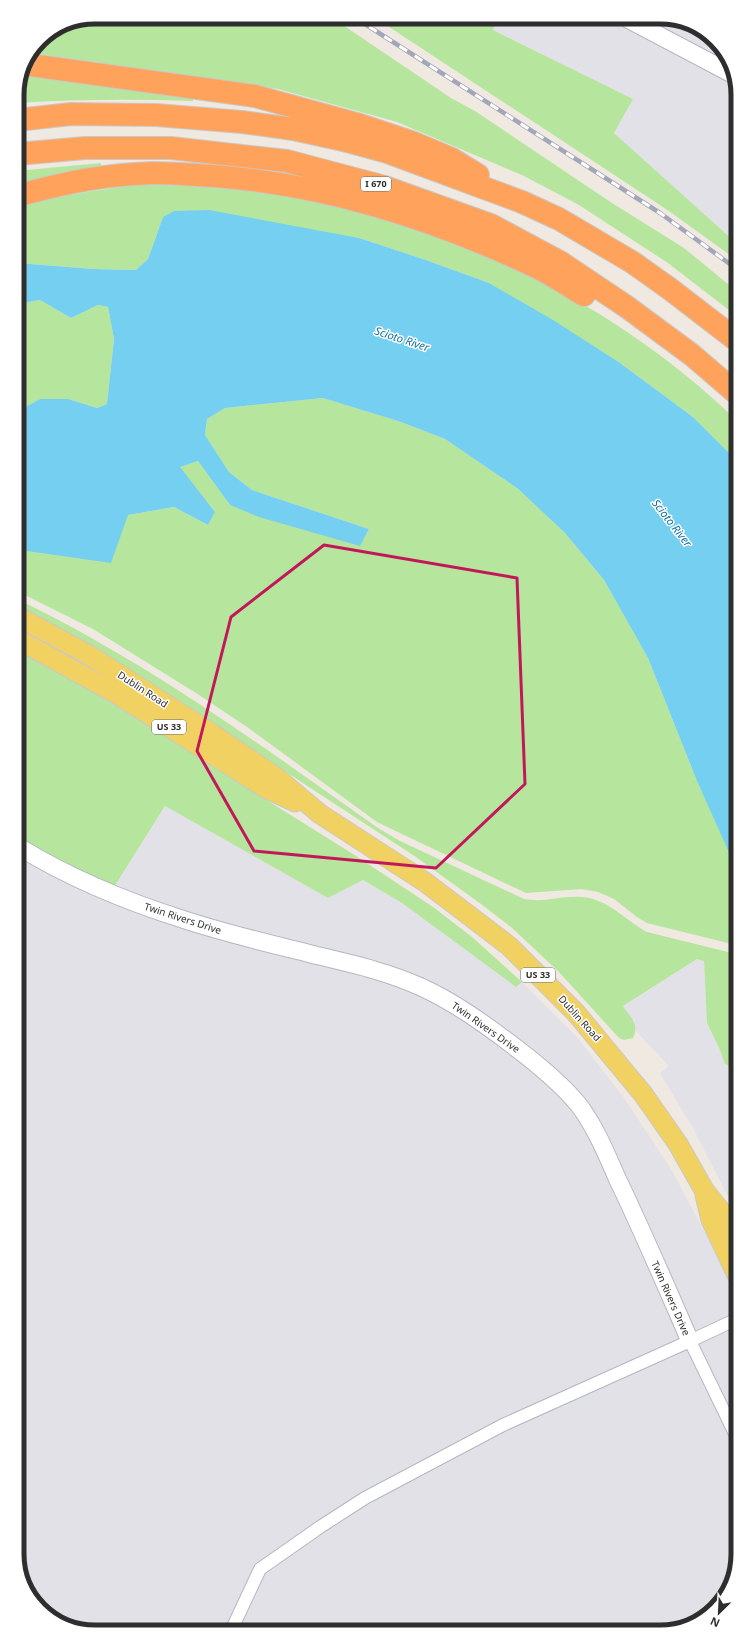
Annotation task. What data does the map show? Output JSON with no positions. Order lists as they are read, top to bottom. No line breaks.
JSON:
{"streets":{"highway":["I 670"],"main road":["Dublin Road","US 33"],"street":["Twin Rivers Drive"]},"water":["Scioto River"],"north":"bottom left"}
